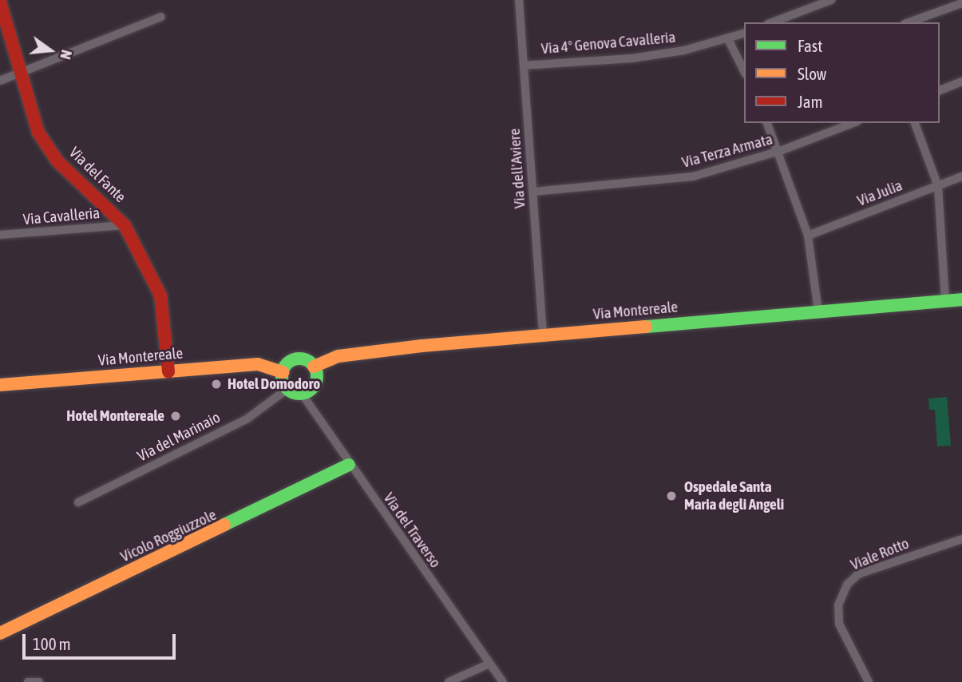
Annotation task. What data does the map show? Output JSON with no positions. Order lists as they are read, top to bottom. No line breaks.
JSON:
{"streets":{"main road":["Via del Fante","Via Montereale","Vicolo Roggiuzzole"],"street":["Via 4° Genova Cavalleria","Via Terza Armata","Via dell'Aviere","Via Julia","Via Cavalleria","Via del Marinaio","Via del Traverso","Viale Rotto"]},"crossings":[["Via 4° Genova Cavalleria","Via dell'Aviere"],["Via Terza Armata","Via dell'Aviere"],["Via dell'Aviere","Via Montereale"],["Via del Fante","Via Cavalleria"],["Via del Fante","Via Montereale"],["Via Montereale","Via del Marinaio"],["Via Montereale","Via del Traverso"],["Via del Marinaio","Via del Traverso"],["Via del Traverso","Vicolo Roggiuzzole"]],"places":["Hotel Domodoro","Hotel Montereale","Ospedale Santa Maria degli Angeli"],"legend":["Fast","Slow","Jam"],"scale_bar":"100 m","north":"right"}
